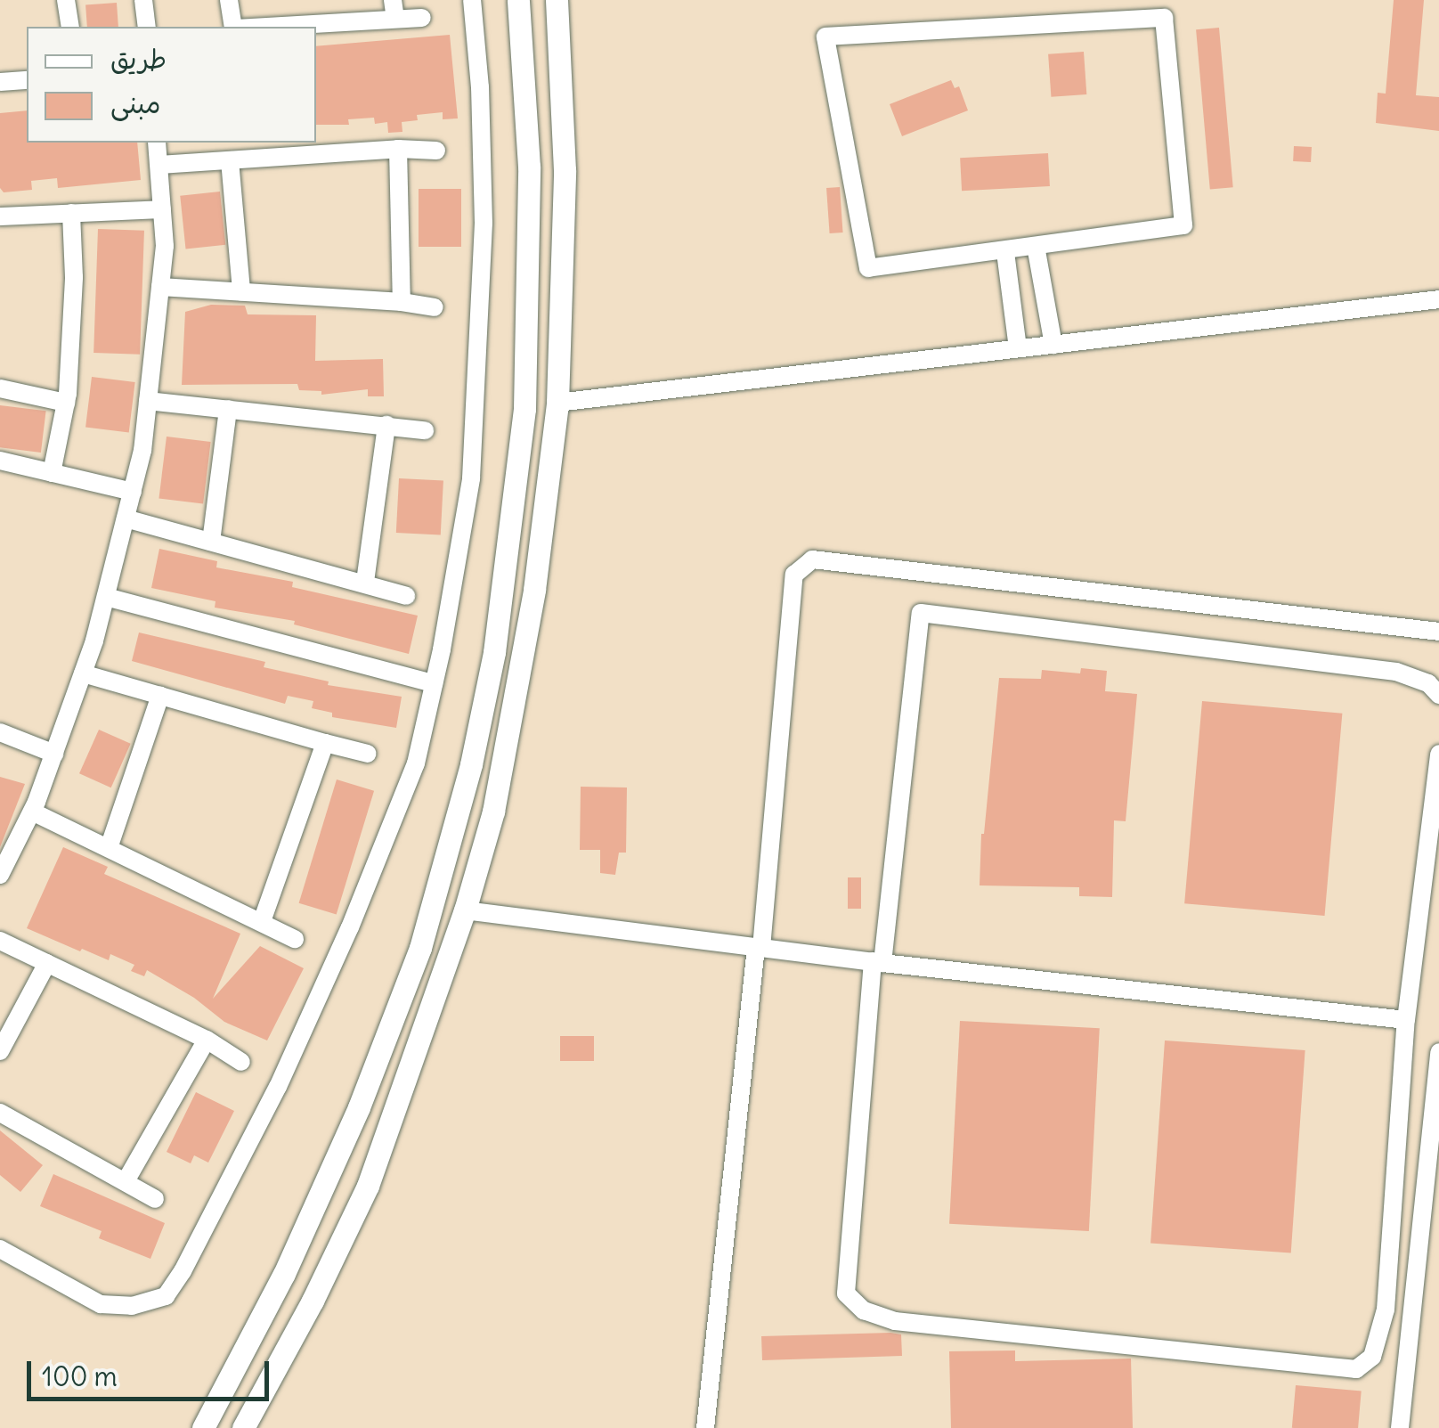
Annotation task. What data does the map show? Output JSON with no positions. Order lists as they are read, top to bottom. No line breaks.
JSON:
{"legend":["طريق","مبنى"],"scale_bar":"100 m"}
